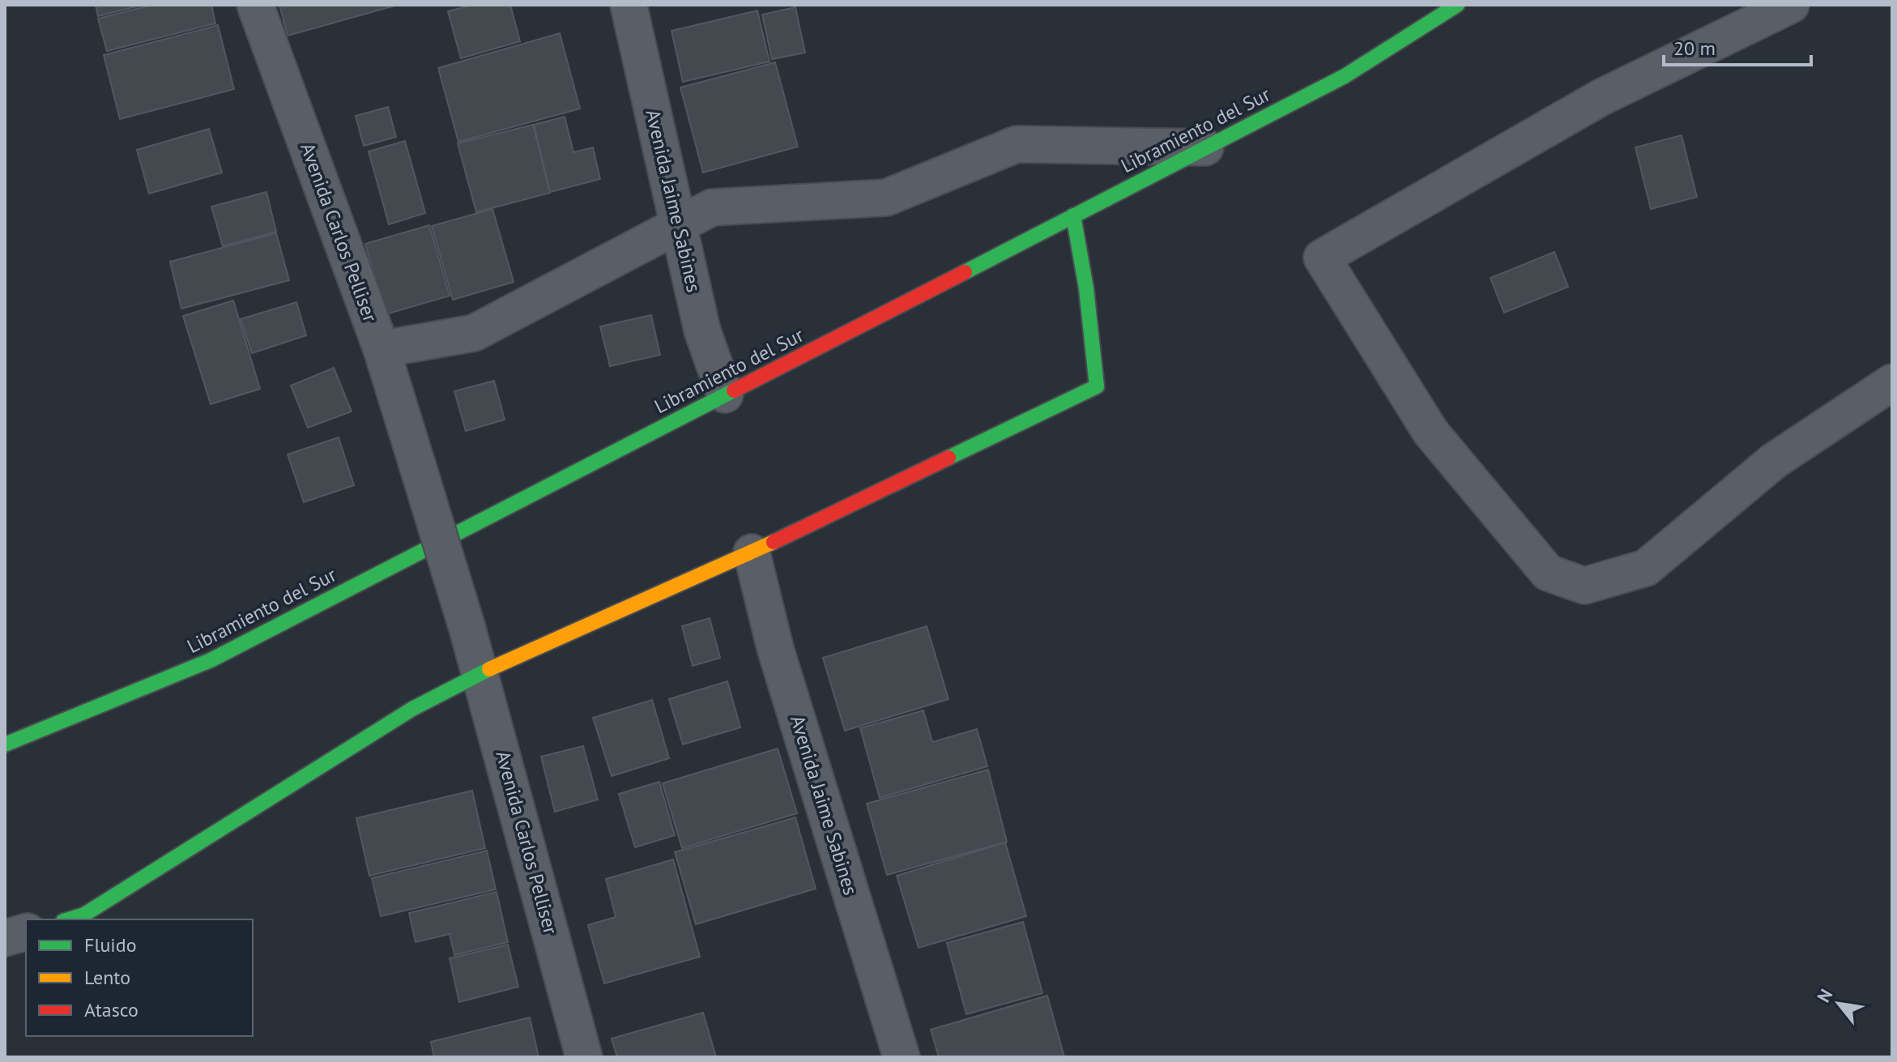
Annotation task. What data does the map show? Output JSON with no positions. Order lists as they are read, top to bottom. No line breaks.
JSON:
{"streets":{"main road":["Libramiento del Sur"],"street":["Avenida Jaime Sabines","Avenida Carlos Pelliser"]},"crossings":[["Libramiento del Sur","Avenida Jaime Sabines"]],"legend":["Fluido","Lento","Atasco"],"scale_bar":"20 m","north":"top left"}
